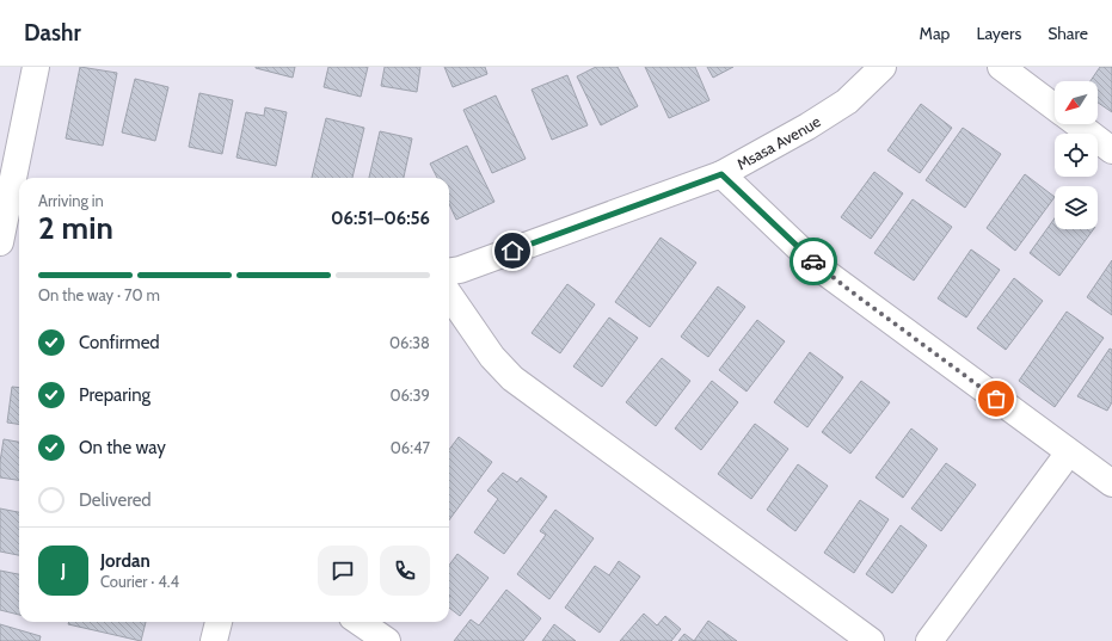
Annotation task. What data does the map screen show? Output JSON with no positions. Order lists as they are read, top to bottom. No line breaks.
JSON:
{"streets":{"street":["Msasa Avenue"]},"north":"bottom left","page":{"header":"Dashr","nav":["Map","Layers","Share"],"heading":["2 min","Arriving in","06:51–06:56"],"panel":["Jordan","Courier · 4.4"],"bar":"On the way · 70 m","list":[["Confirmed","06:38"],["Preparing","06:39"],["On the way","06:47"],"Delivered"],"round":"J"}}
